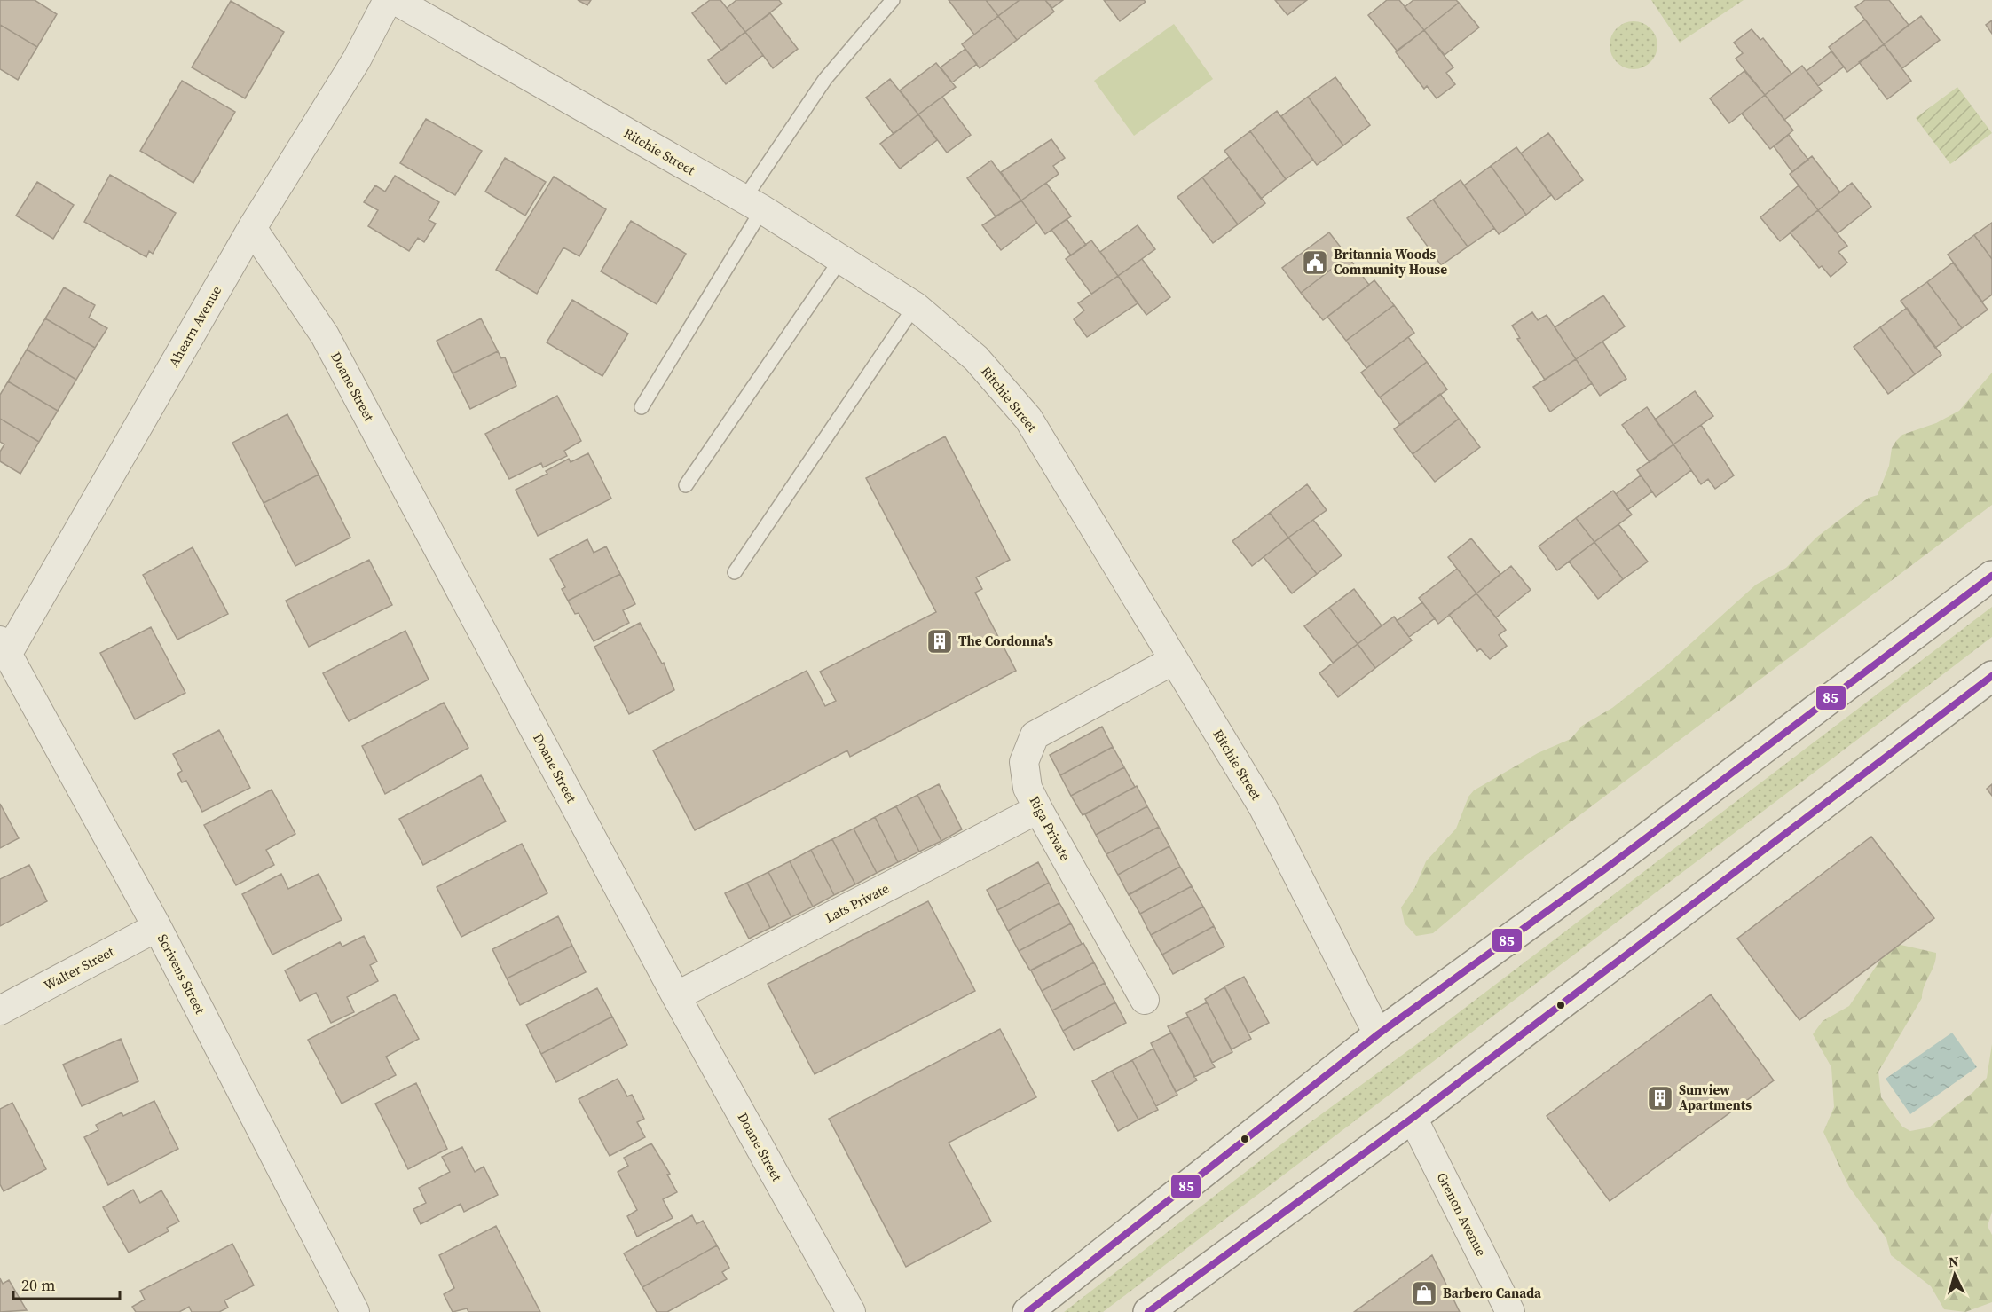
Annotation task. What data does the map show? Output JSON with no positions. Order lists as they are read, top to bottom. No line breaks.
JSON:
{"streets":{"street":["Ritchie Street","Ahearn Avenue","Doane Street","Riga Private","Lats Private","Walter Street","Scrivens Street","Grenon Avenue"]},"crossings":[["Ritchie Street","Riga Private"],["Ahearn Avenue","Doane Street"],["Ahearn Avenue","Scrivens Street"],["Doane Street","Lats Private"],["Riga Private","Lats Private"],["Walter Street","Scrivens Street"]],"places":{"public building":["Britannia Woods Community House"],"building":["The Cordonna's","Sunview Apartments"],"shop":["Barbero Canada"]},"lines":["transit line 85"],"scale_bar":"20 m","north":"top"}
